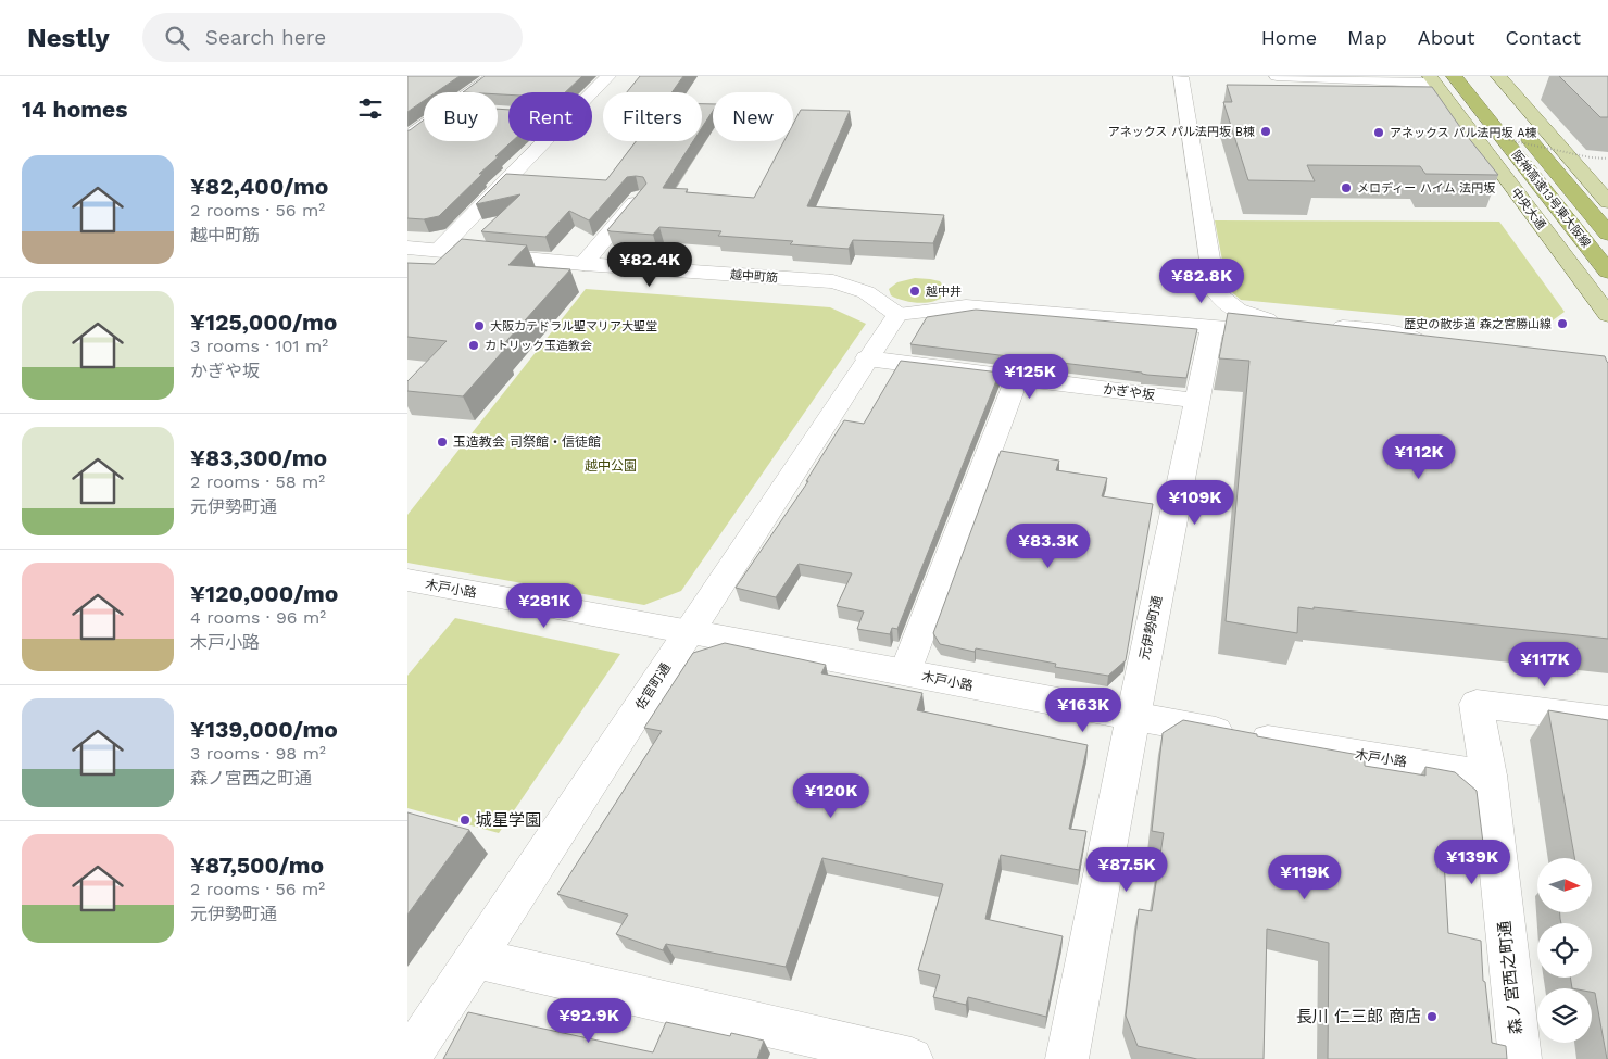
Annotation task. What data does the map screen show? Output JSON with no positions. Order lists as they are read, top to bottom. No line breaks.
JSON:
{"streets":{"highway":["阪神高速13号東大阪線"],"main road":["中央大通"],"street":["越中町筋","かぎや坂","木戸小路","元伊勢町通","佐官町通","森ノ宮西之町通"]},"crossings":[["越中町筋","佐官町通"],["かぎや坂","元伊勢町通"],["かぎや坂","佐官町通"],["木戸小路","元伊勢町通"],["木戸小路","佐官町通"],["木戸小路","森ノ宮西之町通"]],"parks":["越中公園"],"places":["アネックス パル法円坂 B棟","アネックス パル法円坂 A棟","メロディー ハイム 法円坂","越中井","歴史の散歩道 森之宮勝山線","大阪カテドラル聖マリア大聖堂","カトリック玉造教会","玉造教会 司祭館・信徒館","城星学園","長川 仁三郎 商店"],"north":"right","page":{"header":"Nestly","search":"Search here","nav":["Home","Map","About","Contact"],"heading":"14 homes","chip":["Buy","Rent","Filters","New"],"list":[{"name":"¥82,400/mo","note":"2 rooms · 56 m² · 越中町筋"},{"name":"¥125,000/mo","note":"3 rooms · 101 m² · かぎや坂"},{"name":"¥83,300/mo","note":"2 rooms · 58 m² · 元伊勢町通"},{"name":"¥120,000/mo","note":"4 rooms · 96 m² · 木戸小路"},{"name":"¥139,000/mo","note":"3 rooms · 98 m² · 森ノ宮西之町通"},{"name":"¥87,500/mo","note":"2 rooms · 56 m² · 元伊勢町通"}],"price":["¥82.4K","¥82.8K","¥125K","¥112K","¥109K","¥83.3K","¥281K","¥117K","¥163K","¥120K","¥139K","¥87.5K","¥119K","¥92.9K"]}}
